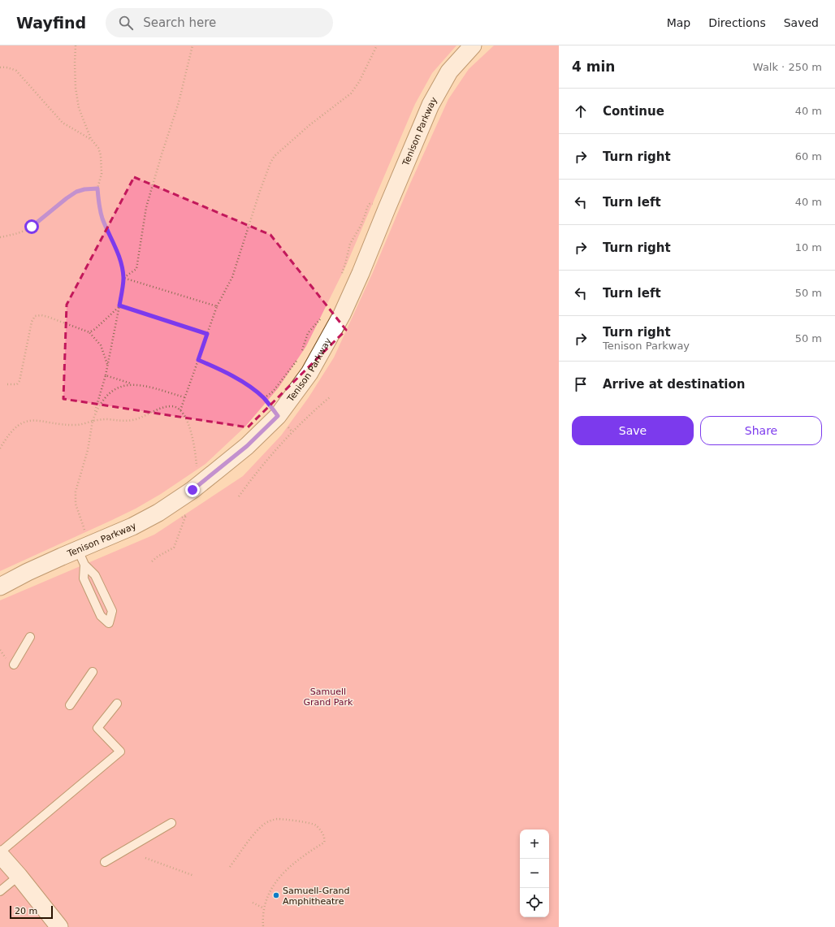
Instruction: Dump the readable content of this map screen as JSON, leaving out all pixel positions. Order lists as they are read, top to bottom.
{
  "streets": {
    "street": ["Tenison Parkway"]
  },
  "parks": ["Samuell Grand Park"],
  "places": ["Samuell-Grand Amphitheatre"],
  "scale_bar": "20 m",
  "page": {
    "header": "Wayfind",
    "search": "Search here",
    "nav": ["Map", "Directions", "Saved"],
    "heading": ["4 min", "Walk · 250 m"],
    "list": [
      ["Continue", "40 m"],
      ["Turn right", "60 m"],
      ["Turn left", "40 m"],
      ["Turn right", "10 m"],
      ["Turn left", "50 m"],
      ["Turn right", "Tenison Parkway", "50 m"],
      "Arrive at destination"
    ],
    "buttons": ["Save", "Share"],
    "map_buttons": ["+", "−"],
    "scale": "20 m"
  }
}
